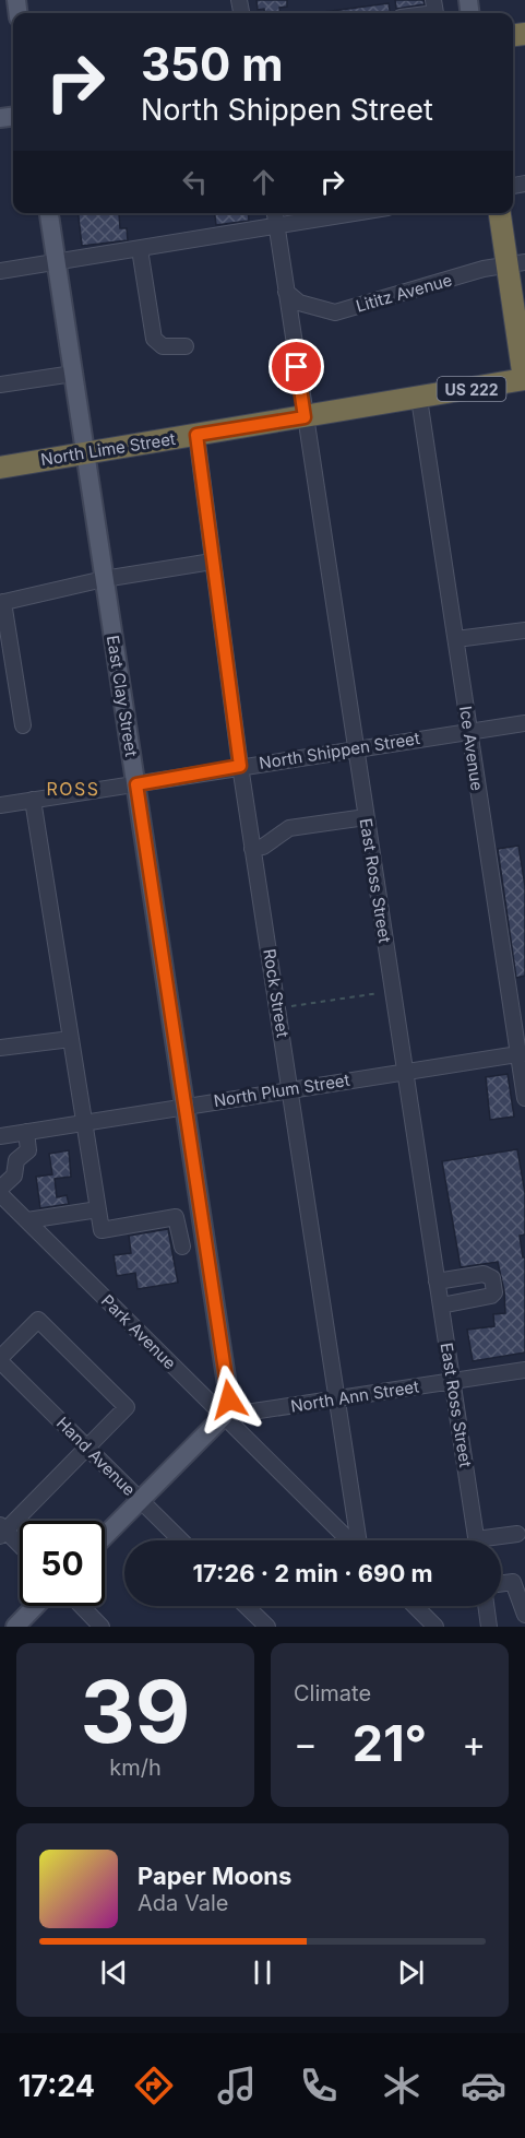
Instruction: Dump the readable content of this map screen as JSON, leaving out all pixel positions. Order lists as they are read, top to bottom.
{
  "streets": {
    "highway": ["US 222", "North Lime Street"],
    "main road": ["East Clay Street"],
    "street": [
      "Lititz Avenue",
      "Ice Avenue",
      "North Shippen Street",
      "East Ross Street",
      "Rock Street",
      "North Plum Street",
      "Park Avenue",
      "North Ann Street",
      "Hand Avenue"
    ]
  },
  "crossings": [
    ["Lititz Avenue", "US 222"],
    ["Lititz Avenue", "East Ross Street"],
    ["US 222", "North Lime Street"],
    ["North Lime Street", "East Clay Street"],
    ["North Lime Street", "Ice Avenue"],
    ["North Lime Street", "East Ross Street"],
    ["North Lime Street", "Rock Street"],
    ["East Clay Street", "North Shippen Street"],
    ["East Clay Street", "North Plum Street"],
    ["East Clay Street", "Park Avenue"],
    ["East Clay Street", "North Ann Street"],
    ["Ice Avenue", "North Shippen Street"],
    ["Ice Avenue", "North Plum Street"],
    ["North Shippen Street", "East Ross Street"],
    ["North Shippen Street", "Rock Street"],
    ["East Ross Street", "North Plum Street"],
    ["East Ross Street", "North Ann Street"],
    ["Rock Street", "North Plum Street"],
    ["Rock Street", "North Ann Street"],
    ["Park Avenue", "North Ann Street"]
  ],
  "districts": ["ROSS"],
  "page": {
    "turn": ["350 m", "North Shippen Street"],
    "limit": "50",
    "trip": "17:26 · 2 min · 690 m",
    "tile": [
      ["39", "km/h"],
      "Climate"
    ],
    "heat": ["−", "21°", "+"],
    "song": ["Paper Moons", "Ada Vale"],
    "tabs": "17:24"
  }
}
